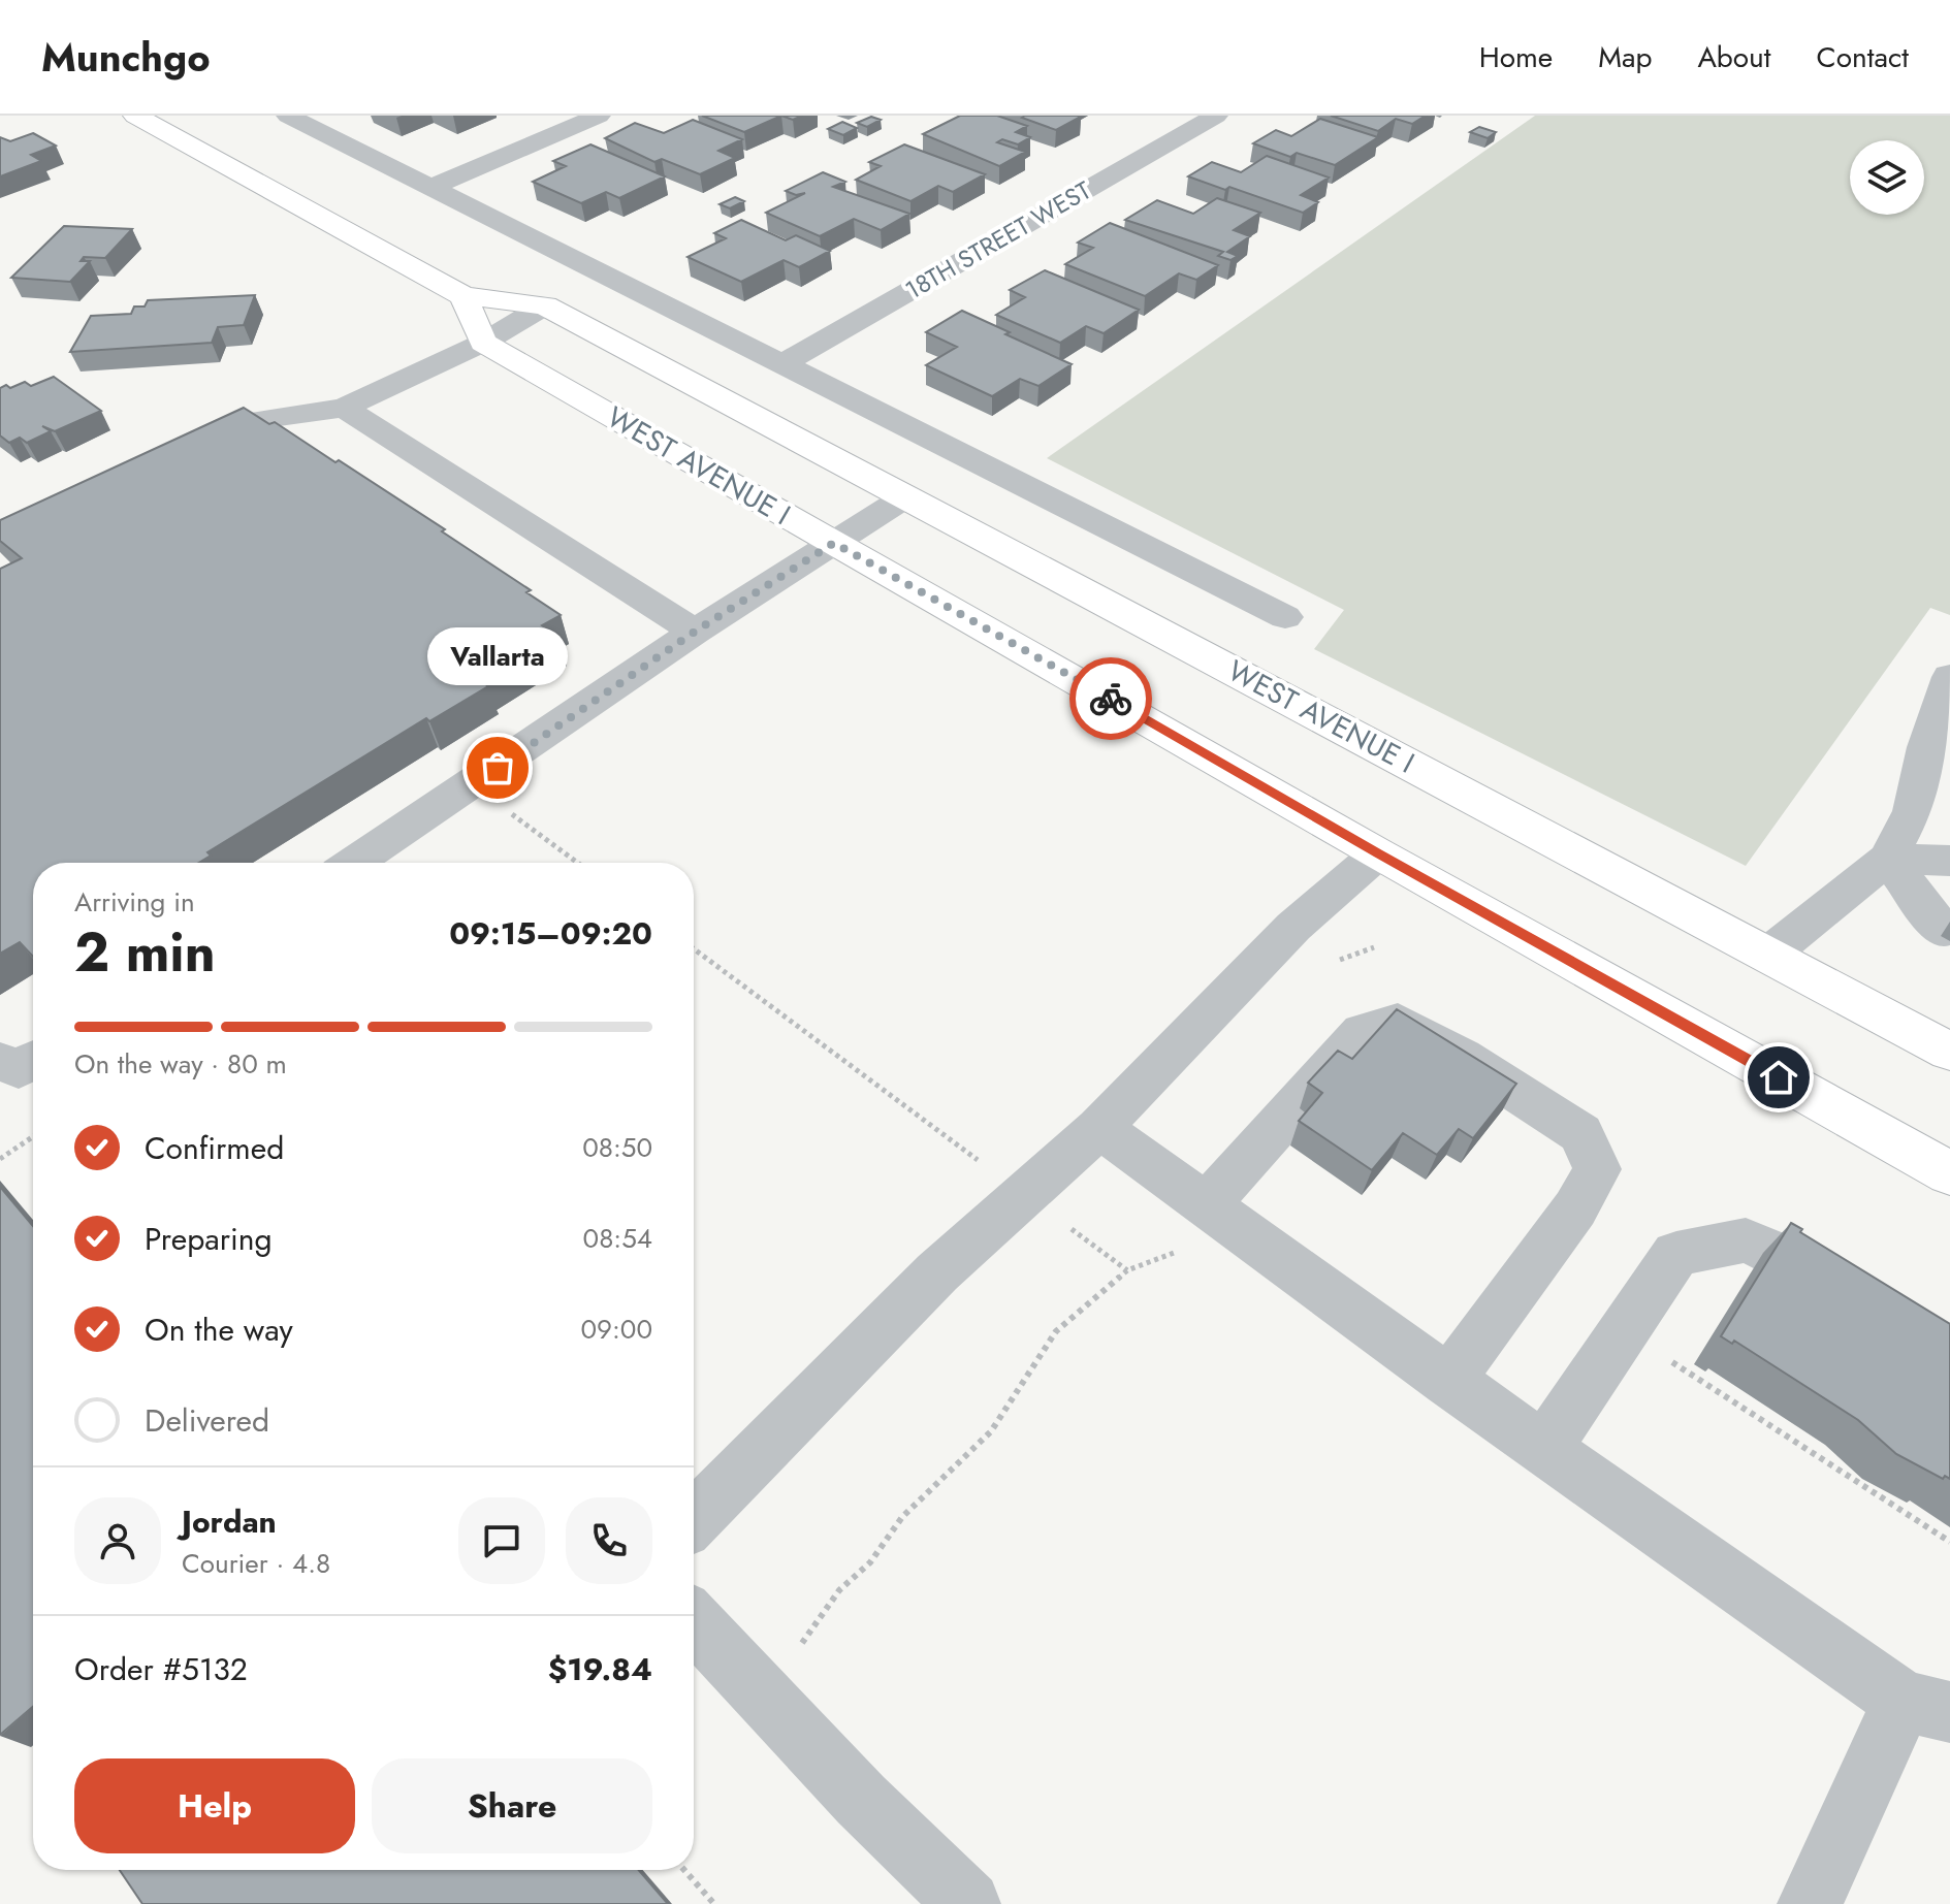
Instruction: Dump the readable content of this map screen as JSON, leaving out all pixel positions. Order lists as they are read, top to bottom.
{
  "streets": {
    "main road": ["WEST AVENUE I"],
    "street": ["18TH STREET WEST"]
  },
  "places": ["Vallarta"],
  "page": {
    "header": "Munchgo",
    "nav": [
      "Home",
      "Map",
      "About",
      "Contact"
    ],
    "bubble": "Vallarta",
    "heading": ["2 min", "Arriving in", "09:15–09:20"],
    "panel": [
      "Jordan",
      "Courier · 4.8",
      "Order #5132",
      "$19.84"
    ],
    "bar": "On the way · 80 m",
    "list": [
      ["Confirmed", "08:50"],
      ["Preparing", "08:54"],
      ["On the way", "09:00"],
      "Delivered"
    ],
    "buttons": ["Help", "Share"]
  }
}
